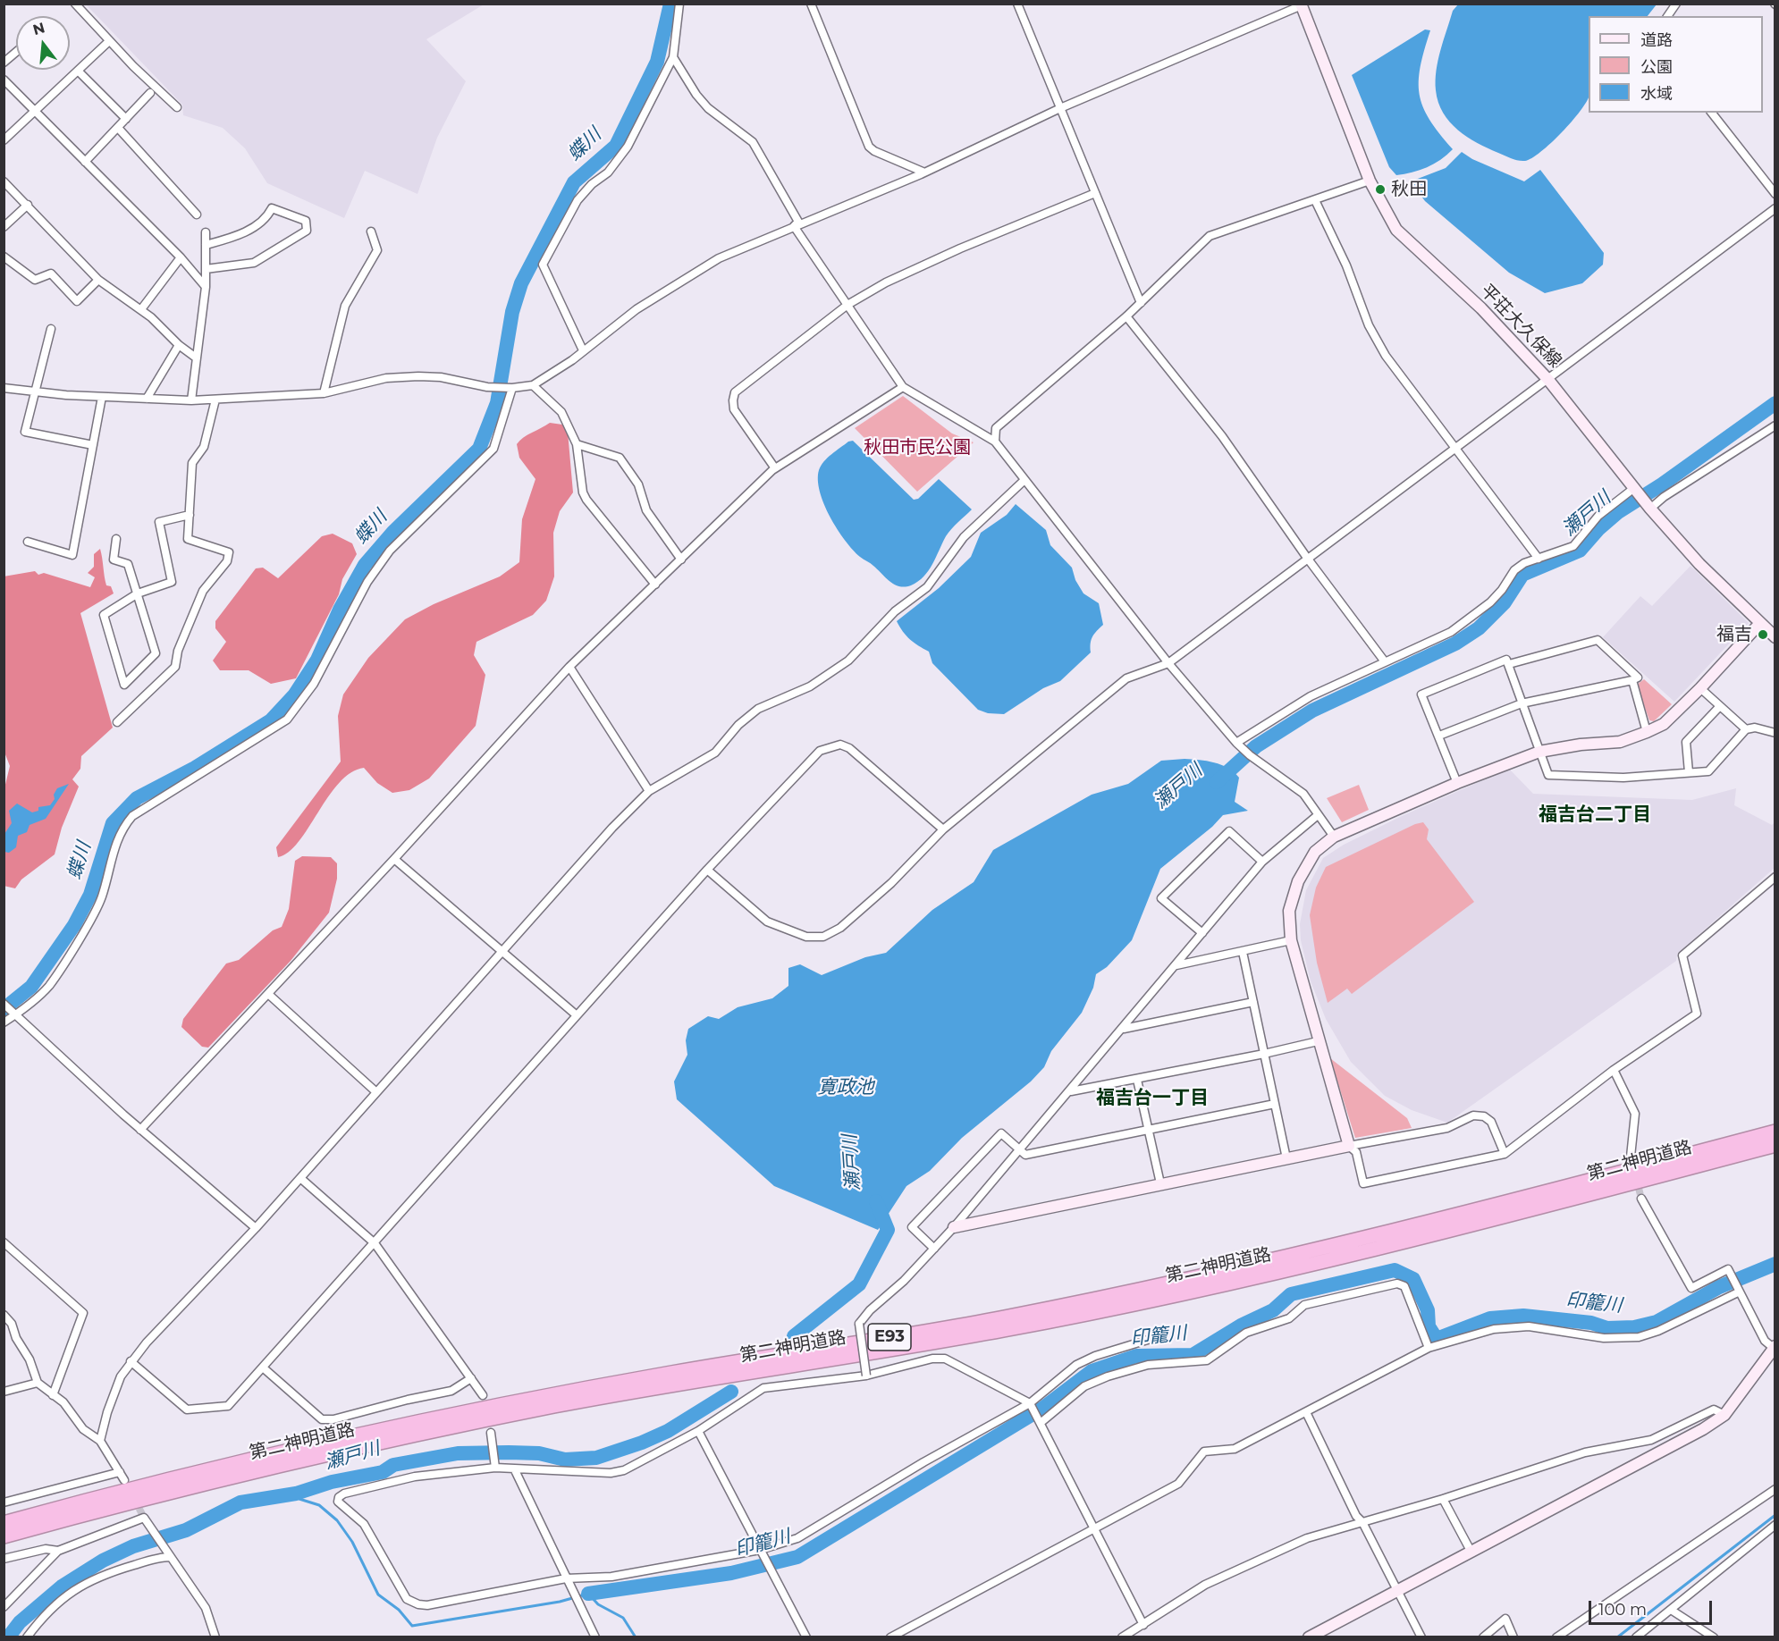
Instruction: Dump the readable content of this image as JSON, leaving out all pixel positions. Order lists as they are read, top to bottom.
{
  "streets": {
    "highway": ["第二神明道路", "E93"],
    "street": ["平荘大久保線"]
  },
  "districts": ["福吉台二丁目", "福吉台一丁目"],
  "water": [
    "蝶川",
    "瀬戸川",
    "寛政池",
    "印籠川"
  ],
  "parks": ["秋田市民公園"],
  "places": ["秋田", "福吉"],
  "legend": ["道路", "公園", "水域"],
  "scale_bar": "100 m",
  "north": "top"
}
